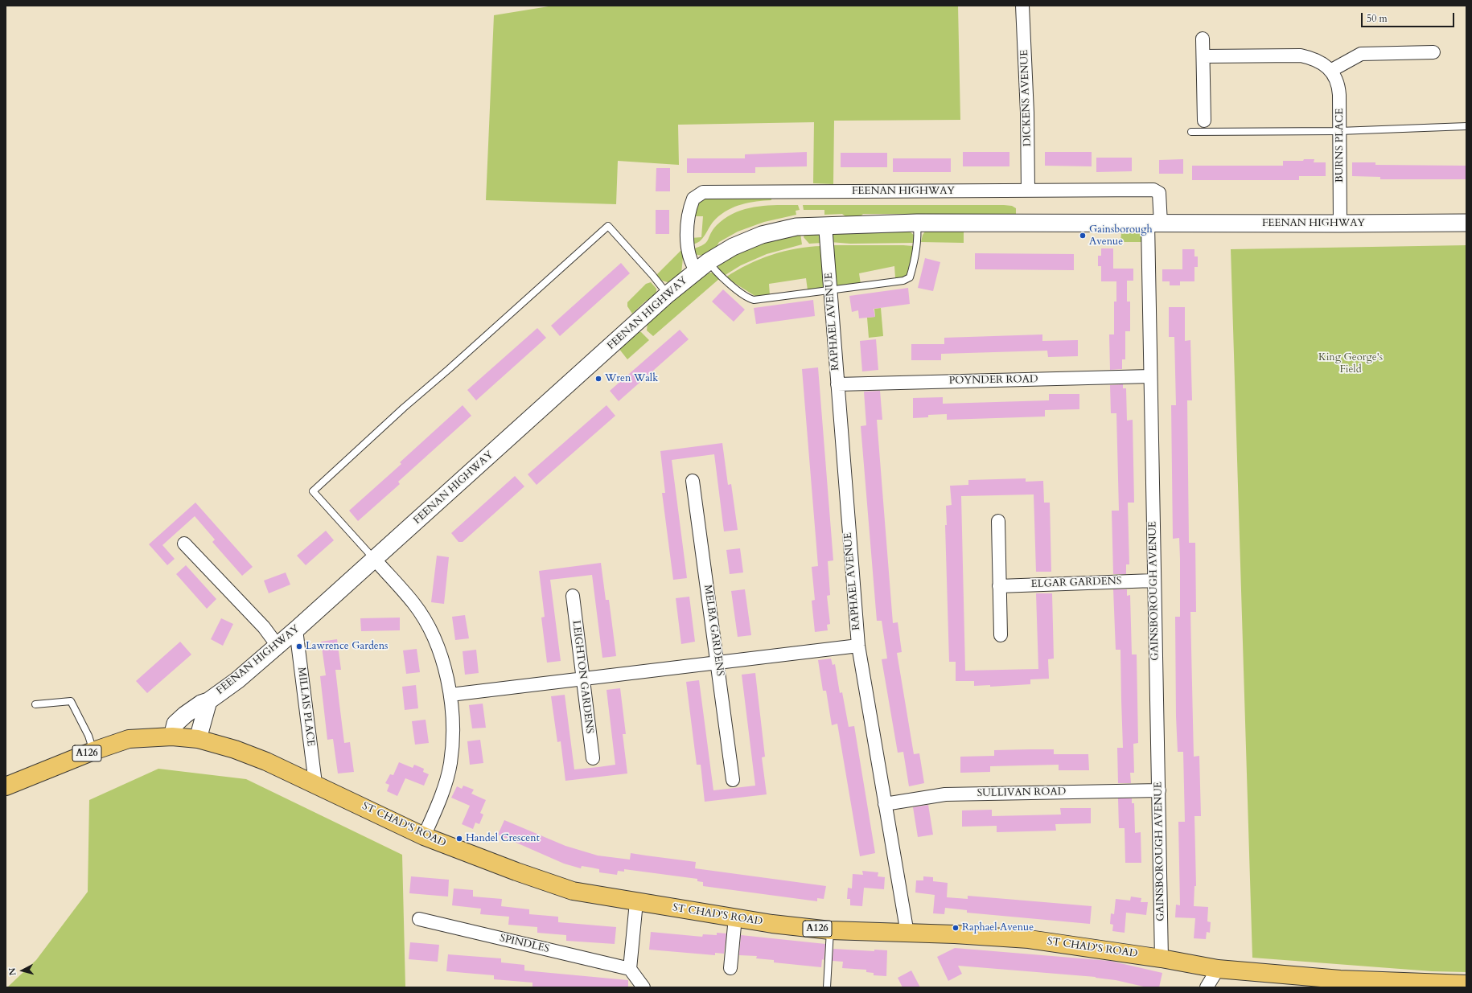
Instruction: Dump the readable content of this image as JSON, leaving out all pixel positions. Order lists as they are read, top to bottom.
{
  "streets": {
    "main road": ["A126", "ST CHAD'S ROAD"],
    "street": [
      "DICKENS AVENUE",
      "BURNS PLACE",
      "FEENAN HIGHWAY",
      "RAPHAEL AVENUE",
      "POYNDER ROAD",
      "ELGAR GARDENS",
      "GAINSBOROUGH AVENUE",
      "MELBA GARDENS",
      "LEIGHTON GARDENS",
      "MILLAIS PLACE",
      "SULLIVAN ROAD",
      "SPINDLES"
    ]
  },
  "crossings": [
    ["DICKENS AVENUE", "FEENAN HIGHWAY"],
    ["BURNS PLACE", "FEENAN HIGHWAY"],
    ["FEENAN HIGHWAY", "RAPHAEL AVENUE"],
    ["FEENAN HIGHWAY", "GAINSBOROUGH AVENUE"],
    ["FEENAN HIGHWAY", "MILLAIS PLACE"],
    ["FEENAN HIGHWAY", "ST CHAD'S ROAD"],
    ["RAPHAEL AVENUE", "POYNDER ROAD"],
    ["RAPHAEL AVENUE", "SULLIVAN ROAD"],
    ["RAPHAEL AVENUE", "ST CHAD'S ROAD"],
    ["POYNDER ROAD", "GAINSBOROUGH AVENUE"],
    ["ELGAR GARDENS", "GAINSBOROUGH AVENUE"],
    ["GAINSBOROUGH AVENUE", "SULLIVAN ROAD"],
    ["GAINSBOROUGH AVENUE", "ST CHAD'S ROAD"],
    ["MILLAIS PLACE", "ST CHAD'S ROAD"]
  ],
  "parks": ["King George's Field"],
  "places": [
    "Gainsborough Avenue",
    "Wren Walk",
    "Lawrence Gardens",
    "Handel Crescent",
    "Raphael Avenue"
  ],
  "scale_bar": "50 m",
  "north": "left"
}
